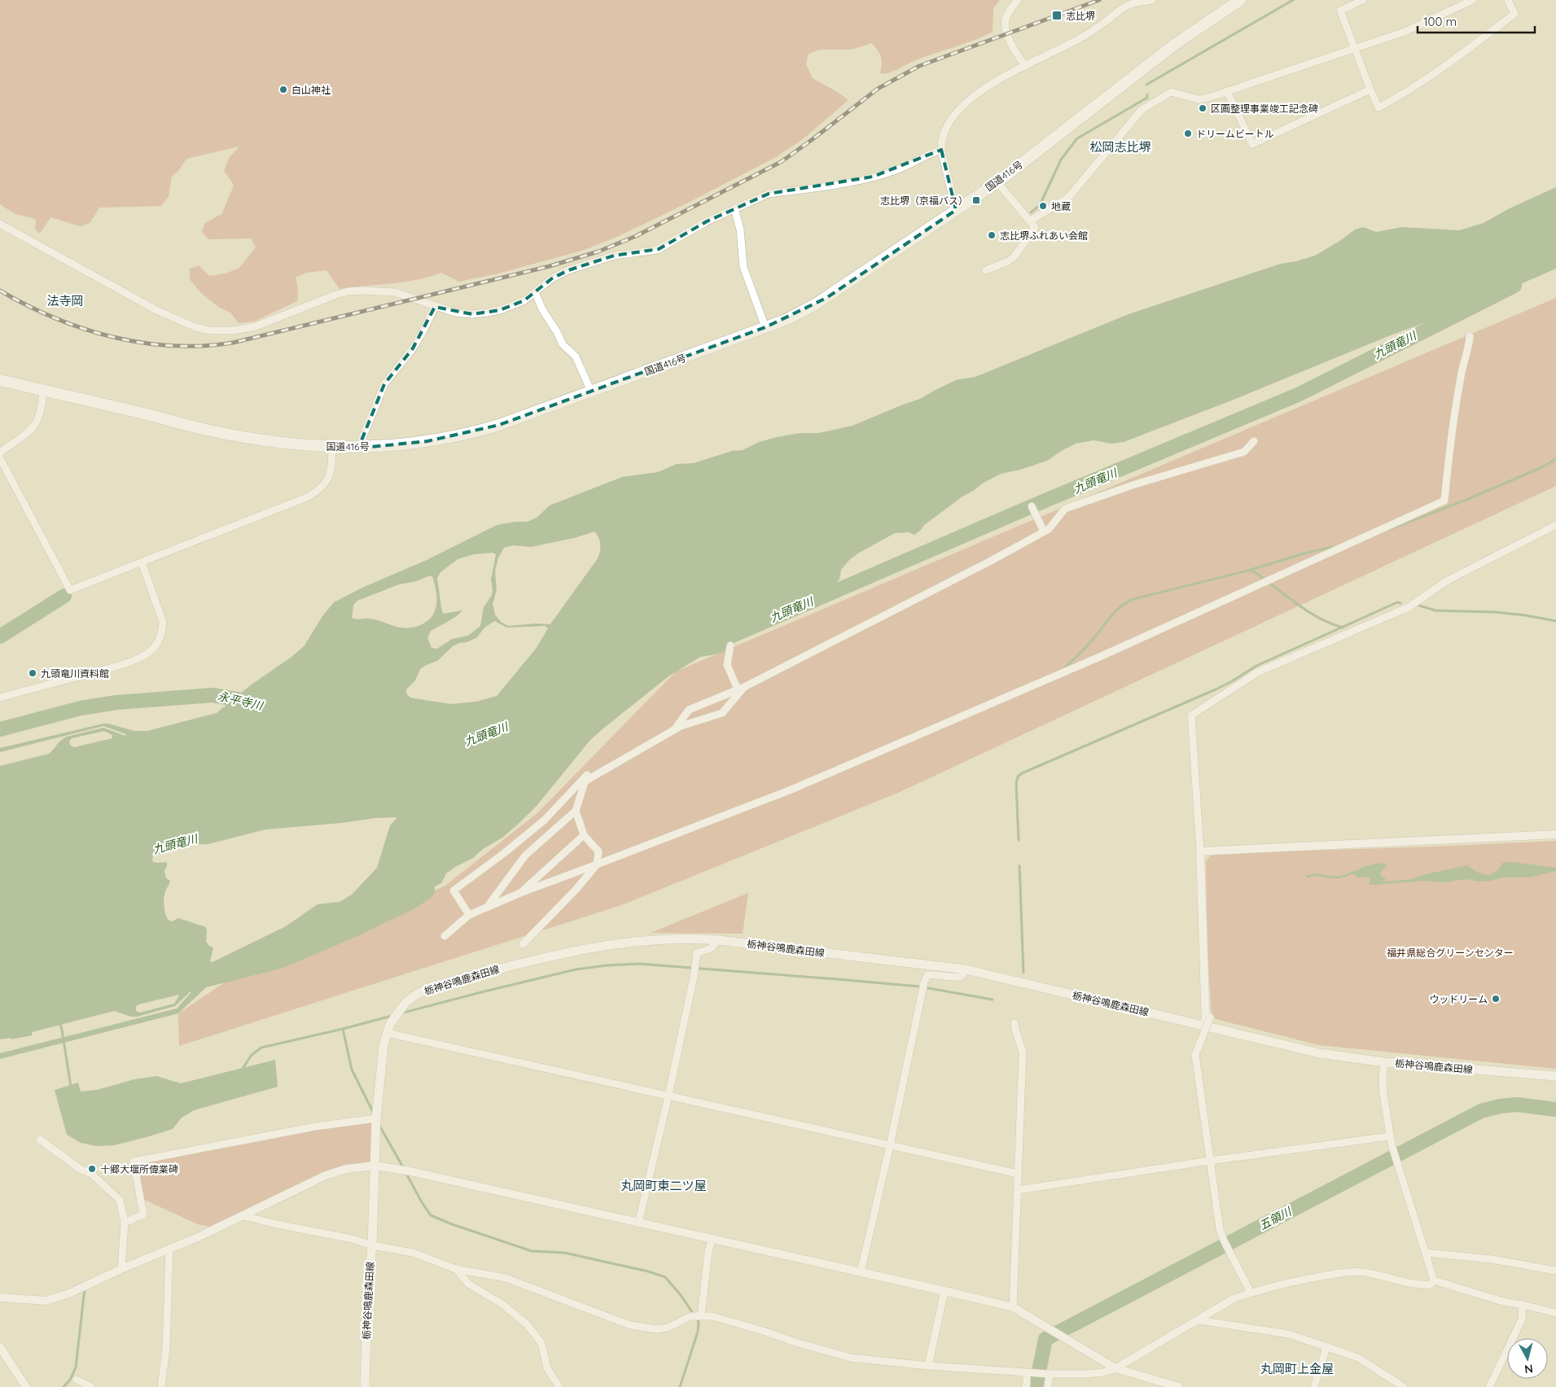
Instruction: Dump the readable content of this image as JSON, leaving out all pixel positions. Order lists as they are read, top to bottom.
{
  "streets": {
    "highway": ["国道416号"],
    "main road": ["栃神谷鳴鹿森田線"]
  },
  "districts": [
    "松岡志比堺",
    "法寺岡",
    "丸岡町東二ツ屋",
    "丸岡町上金屋"
  ],
  "water": ["九頭竜川", "永平寺川", "五領川"],
  "parks": ["福井県総合グリーンセンター"],
  "places": {
    "transit": ["志比堺", "志比堺（京福バス）"],
    "other": [
      "白山神社",
      "区画整理事業竣工記念碑",
      "ドリームビートル",
      "地蔵",
      "志比堺ふれあい会館",
      "九頭竜川資料館",
      "ウッドリーム",
      "十郷大堰所偉業碑"
    ]
  },
  "scale_bar": "100 m",
  "north": "bottom"
}
